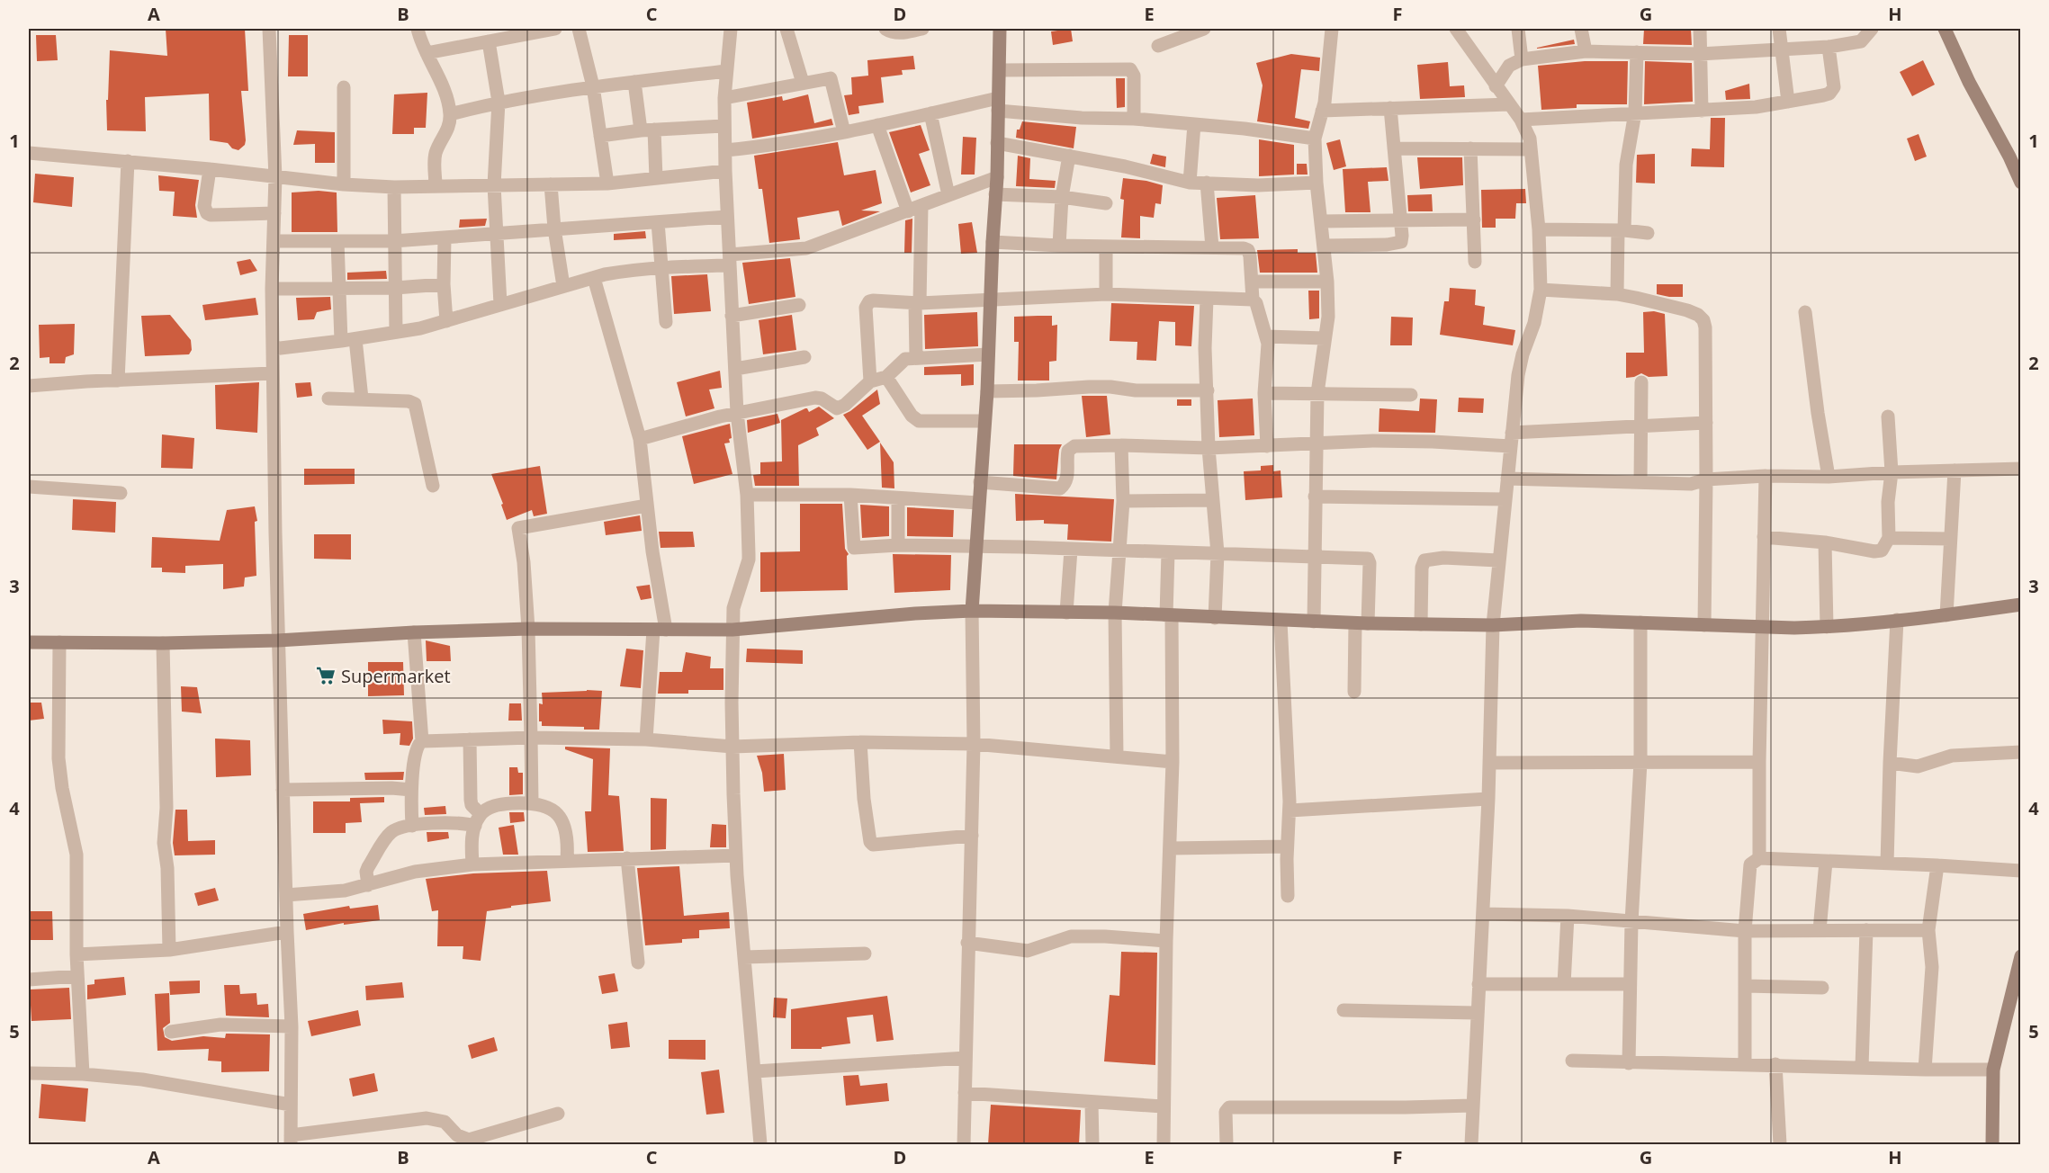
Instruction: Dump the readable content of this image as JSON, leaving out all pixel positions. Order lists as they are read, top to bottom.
{
  "places": {
    "supermarket": ["Supermarket"]
  },
  "grid": {
    "columns": [
      "A",
      "B",
      "C",
      "D",
      "E",
      "F",
      "G",
      "H"
    ],
    "rows": [
      "1",
      "2",
      "3",
      "4",
      "5"
    ]
  }
}
